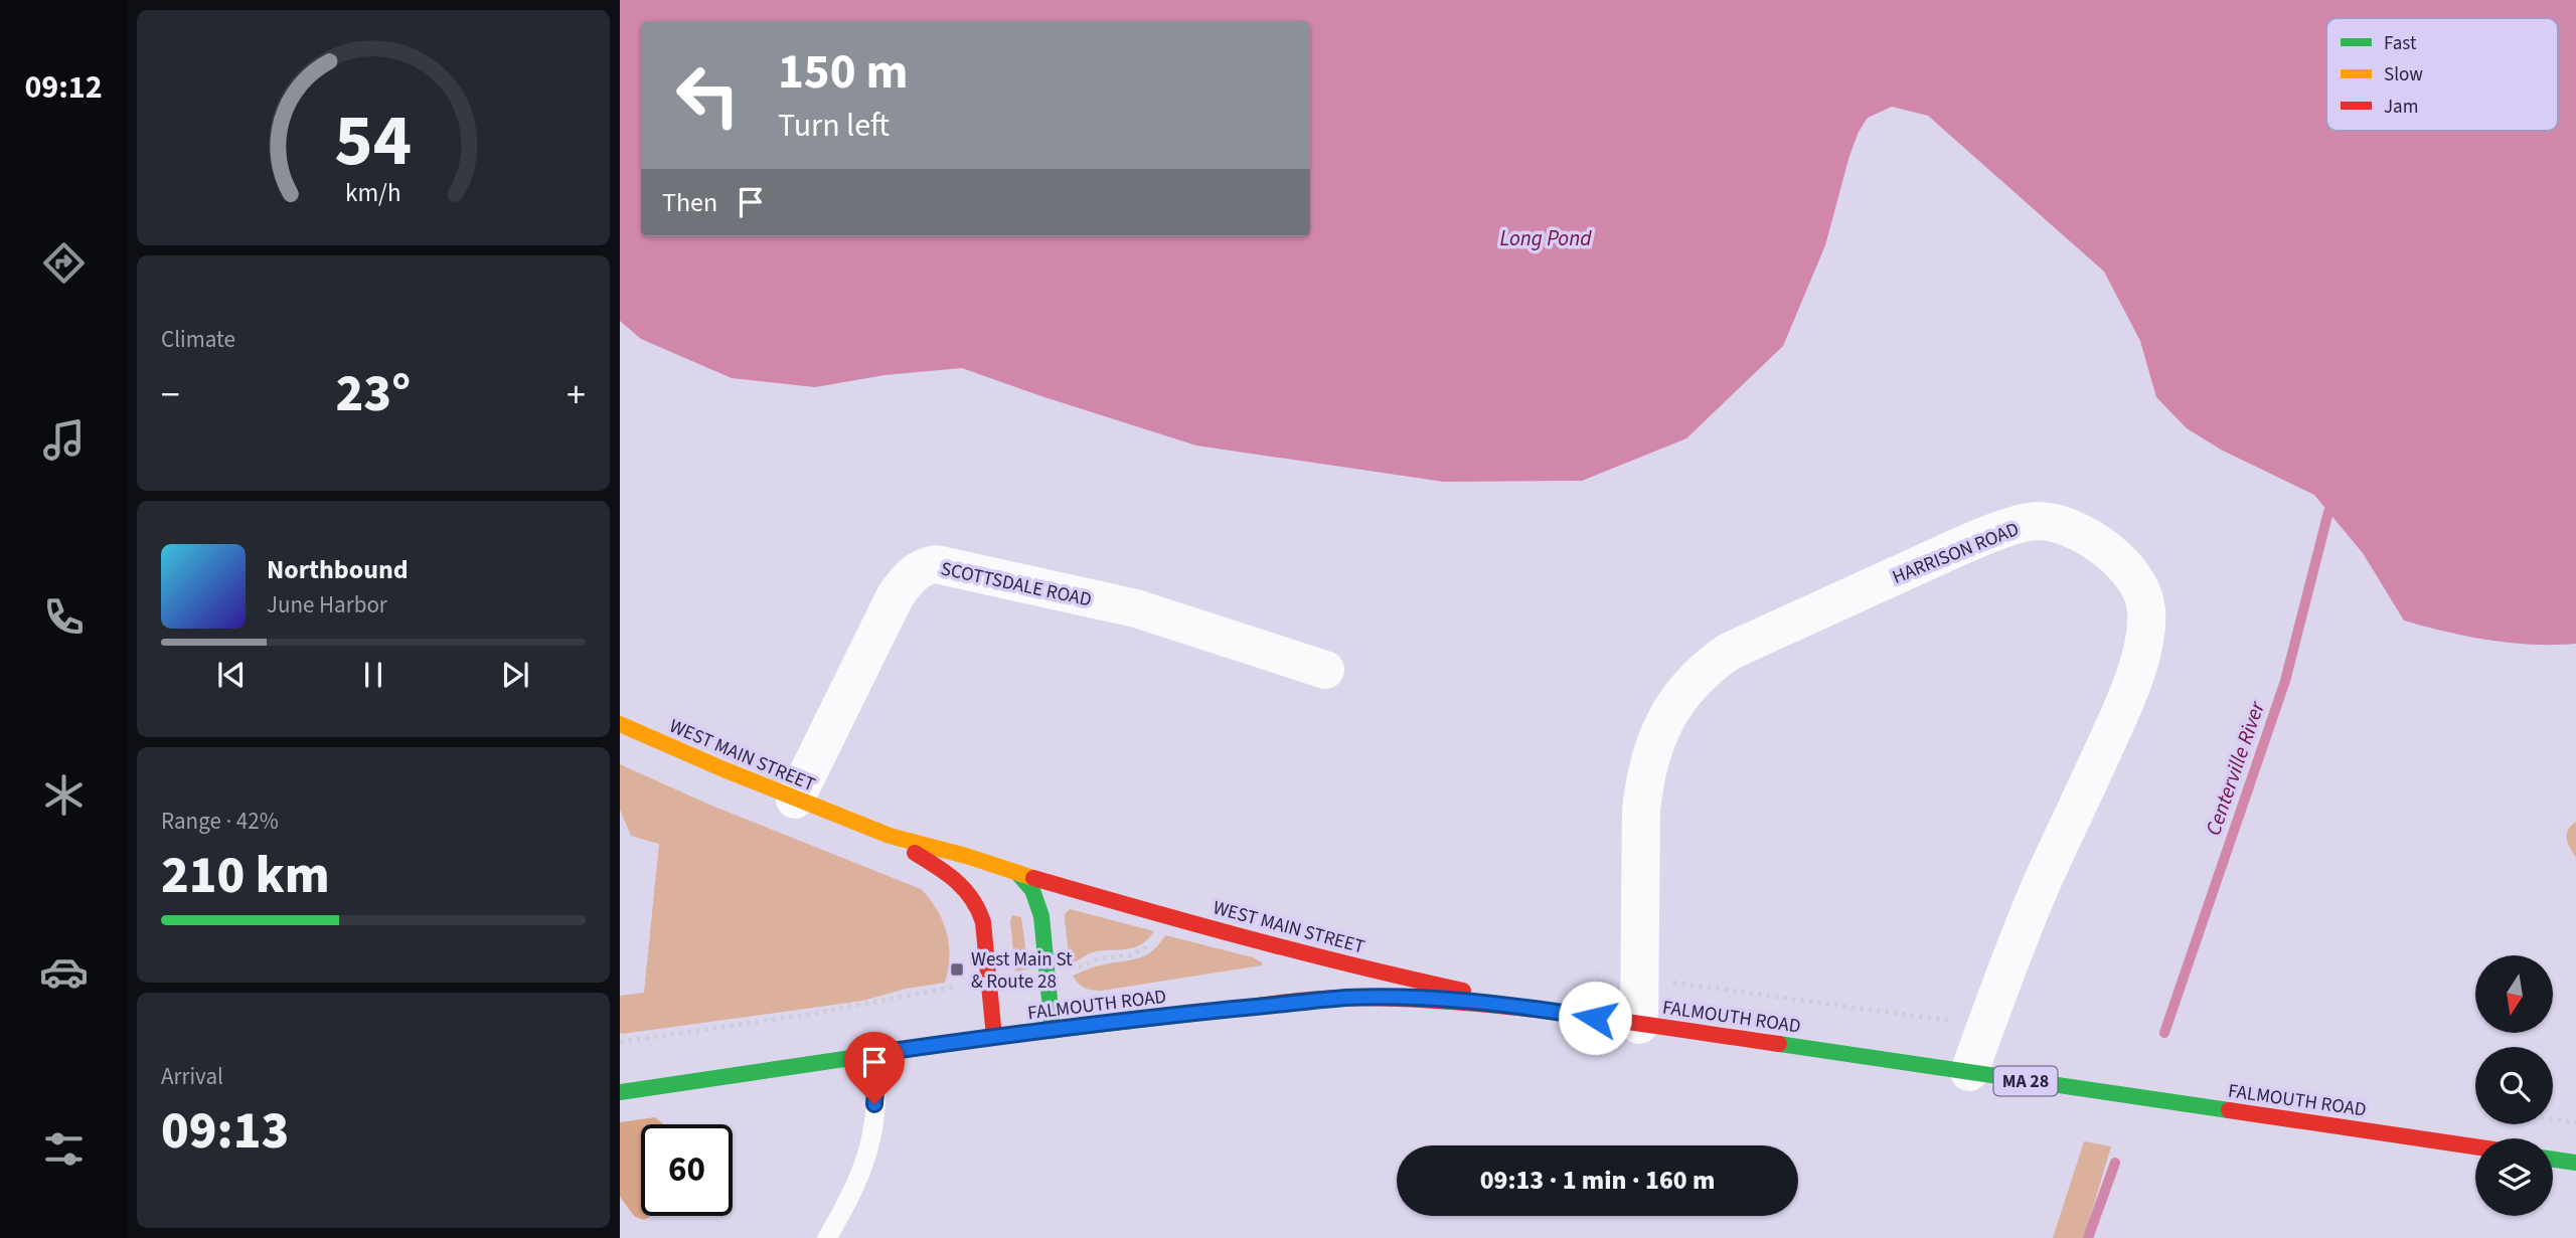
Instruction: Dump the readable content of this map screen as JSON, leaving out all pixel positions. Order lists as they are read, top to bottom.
{
  "streets": {
    "main road": ["WEST MAIN STREET", "FALMOUTH ROAD", "MA 28"],
    "street": ["HARRISON ROAD", "SCOTTSDALE ROAD"]
  },
  "crossings": [
    ["HARRISON ROAD", "FALMOUTH ROAD"],
    ["SCOTTSDALE ROAD", "WEST MAIN STREET"],
    ["WEST MAIN STREET", "FALMOUTH ROAD"]
  ],
  "water": ["Long Pond", "Centerville River"],
  "places": {
    "transit": ["West Main St & Route 28"]
  },
  "legend": ["Fast", "Slow", "Jam"],
  "north": "bottom",
  "page": {
    "tabs": "09:12",
    "turn": ["150 m", "Turn left"],
    "then": "Then",
    "tile": [
      "Climate",
      ["Range · 42%", "210 km"],
      ["Arrival", "09:13"]
    ],
    "heat": ["−", "23°", "+"],
    "song": ["Northbound", "June Harbor"],
    "limit": "60",
    "trip": "09:13 · 1 min · 160 m",
    "gauge": ["54", "km/h"]
  }
}
